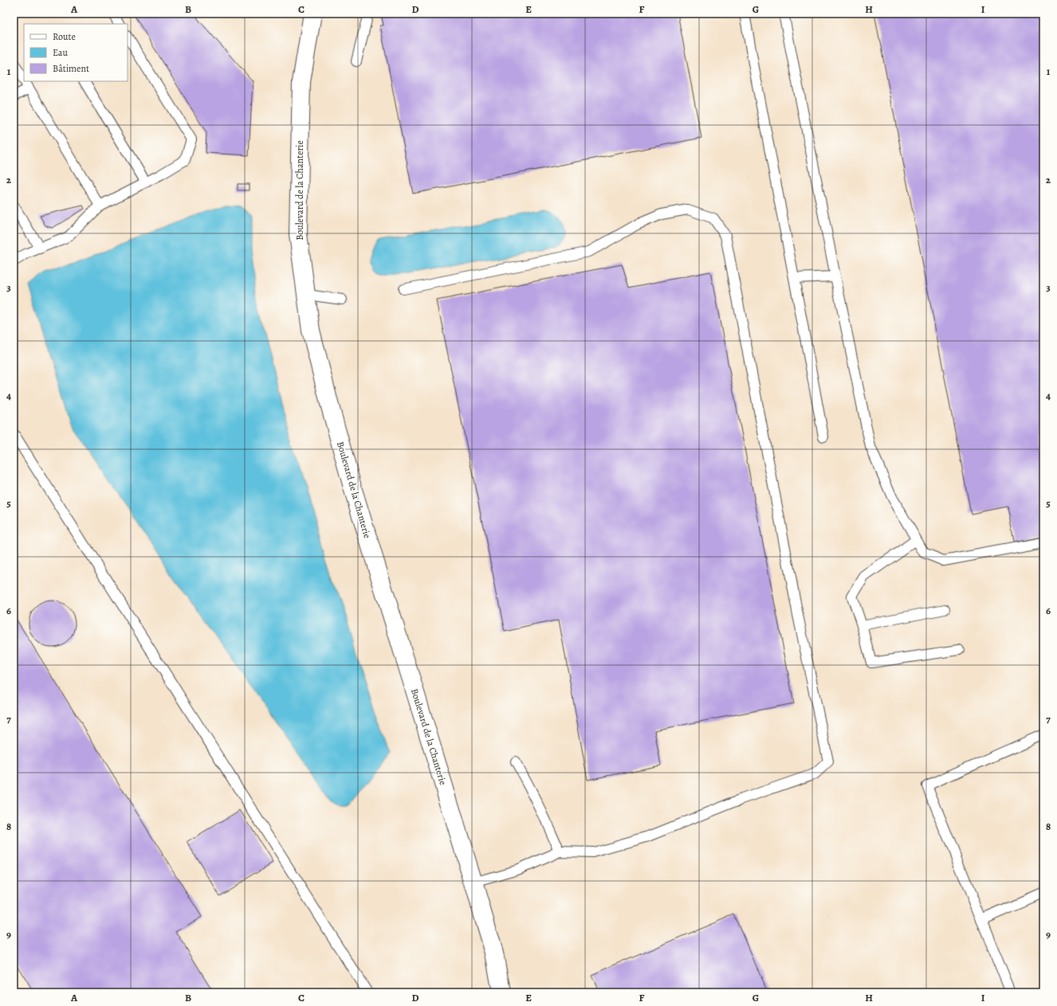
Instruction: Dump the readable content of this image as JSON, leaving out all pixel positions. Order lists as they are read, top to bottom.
{
  "streets": {
    "street": ["Boulevard de la Chanterie"]
  },
  "legend": ["Route", "Eau", "Bâtiment"],
  "grid": {
    "columns": [
      "A",
      "B",
      "C",
      "D",
      "E",
      "F",
      "G",
      "H",
      "I"
    ],
    "rows": [
      "1",
      "2",
      "3",
      "4",
      "5",
      "6",
      "7",
      "8",
      "9"
    ]
  }
}
